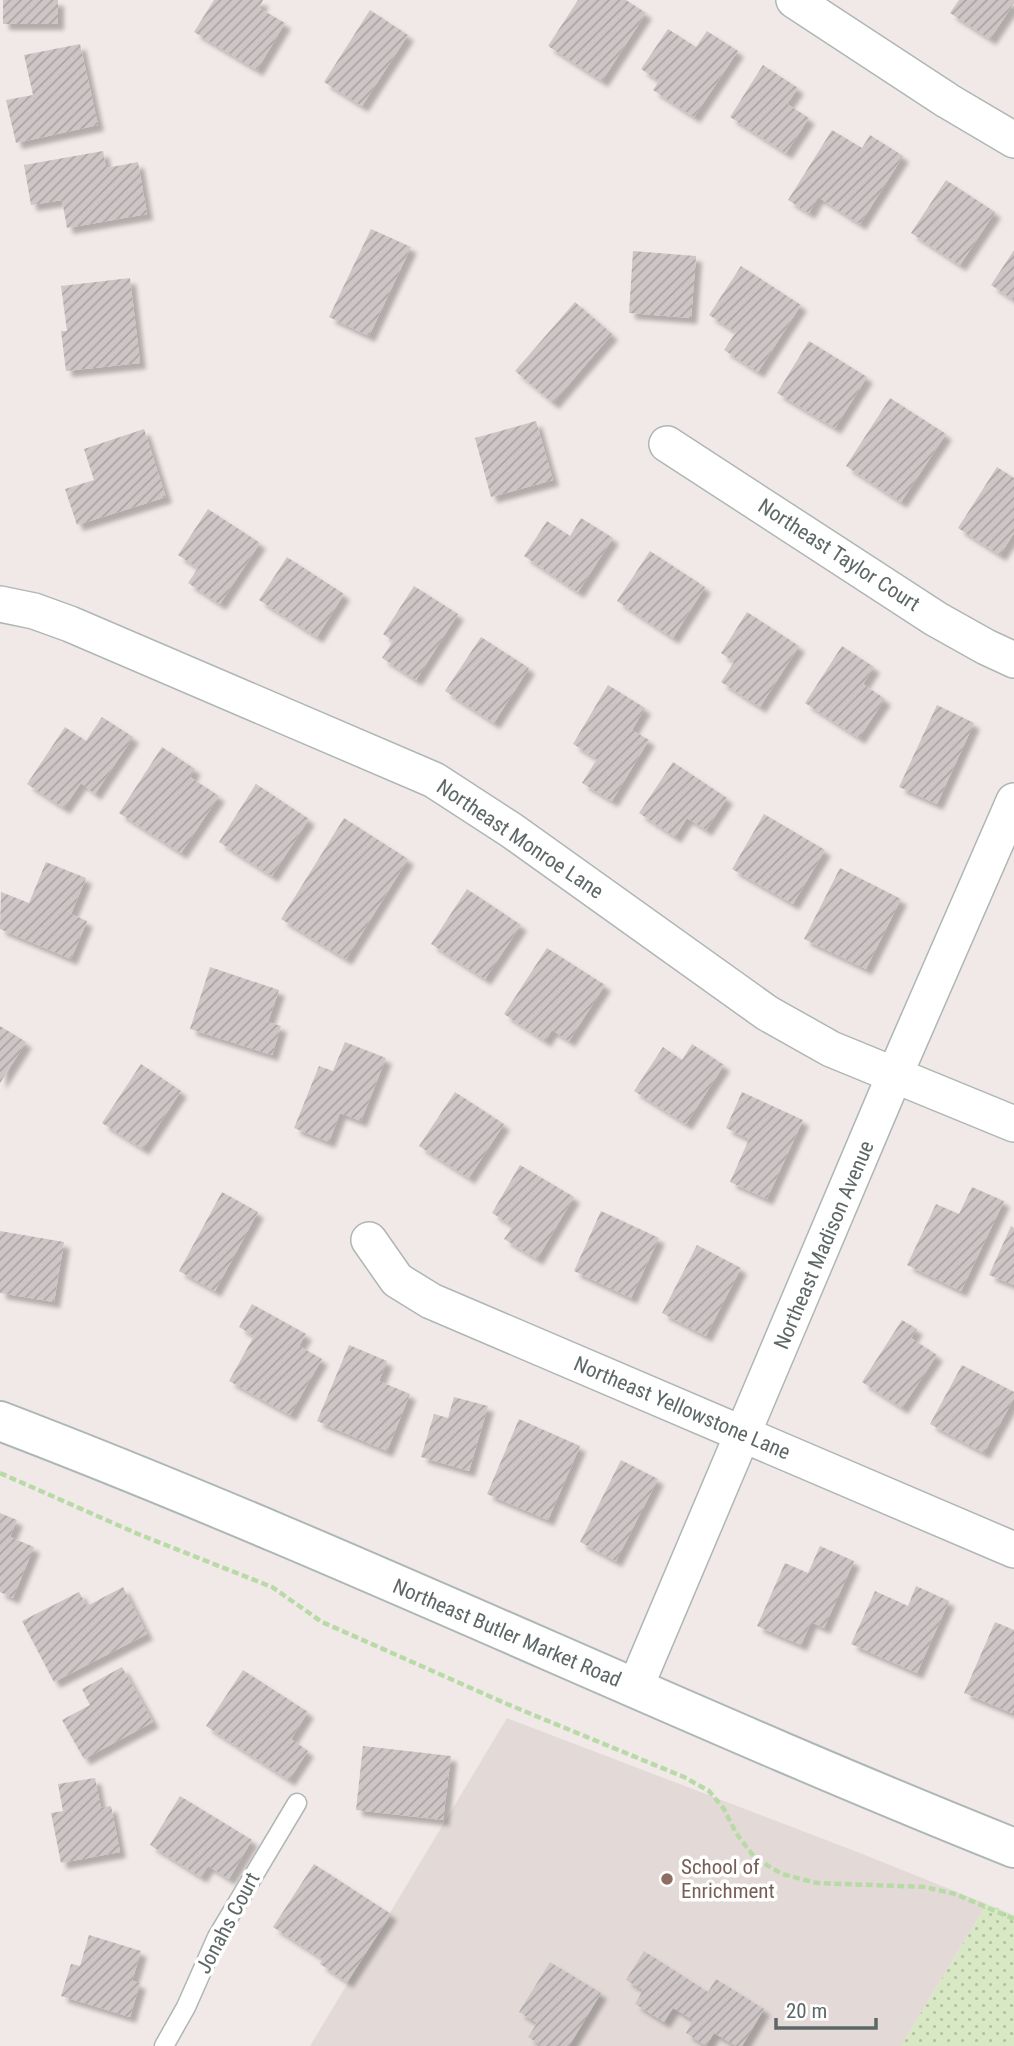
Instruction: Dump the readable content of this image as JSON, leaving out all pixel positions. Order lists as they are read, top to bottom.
{
  "streets": {
    "main road": ["Northeast Butler Market Road"],
    "street": [
      "Northeast Taylor Court",
      "Northeast Monroe Lane",
      "Northeast Madison Avenue",
      "Northeast Yellowstone Lane"
    ],
    "lane": ["Jonahs Court"]
  },
  "crossings": [
    ["Northeast Monroe Lane", "Northeast Madison Avenue"],
    ["Northeast Madison Avenue", "Northeast Yellowstone Lane"],
    ["Northeast Madison Avenue", "Northeast Butler Market Road"]
  ],
  "places": ["School of Enrichment"],
  "scale_bar": "20 m"
}
